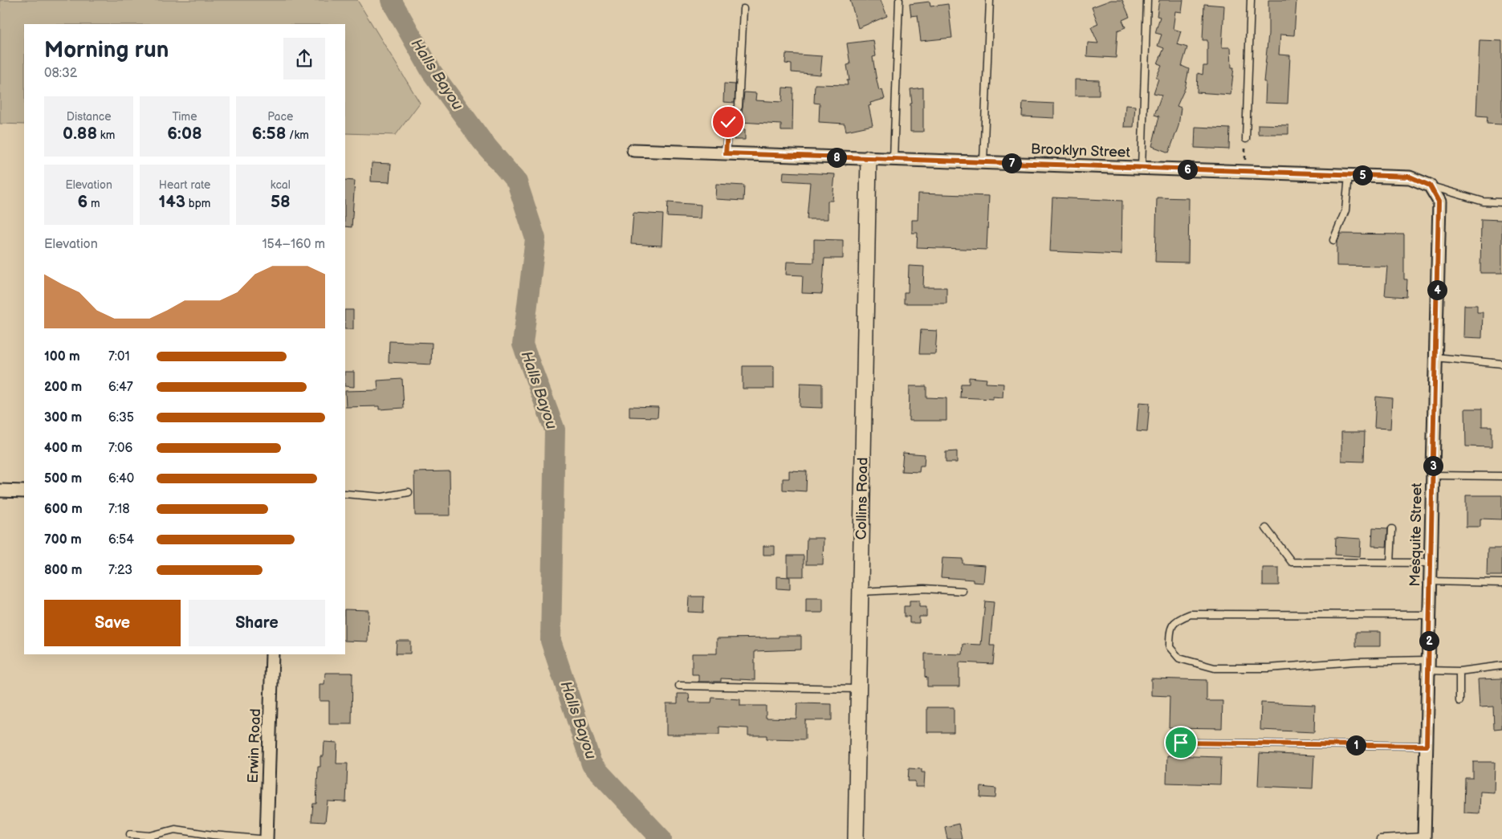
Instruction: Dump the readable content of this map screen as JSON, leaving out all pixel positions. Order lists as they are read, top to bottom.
{
  "streets": {
    "street": [
      "Brooklyn Street",
      "Collins Road",
      "Mesquite Street",
      "Erwin Road"
    ]
  },
  "crossings": [
    ["Brooklyn Street", "Collins Road"],
    ["Brooklyn Street", "Mesquite Street"]
  ],
  "water": ["Halls Bayou"],
  "page": {
    "heading": ["Morning run", "08:32"],
    "stats": [
      ["Distance", "0.88 km"],
      ["Time", "6:08"],
      ["Pace", "6:58 /km"],
      ["Elevation", "6 m"],
      ["Heart rate", "143 bpm"],
      ["kcal", "58"]
    ],
    "pins": [
      "8",
      "7",
      "6",
      "5",
      "4",
      "3",
      "2",
      "1"
    ],
    "chart": ["Elevation", "154–160 m"],
    "list": [
      {
        "name": "100 m",
        "note": "7:01"
      },
      {
        "name": "200 m",
        "note": "6:47"
      },
      {
        "name": "300 m",
        "note": "6:35"
      },
      {
        "name": "400 m",
        "note": "7:06"
      },
      {
        "name": "500 m",
        "note": "6:40"
      },
      {
        "name": "600 m",
        "note": "7:18"
      },
      {
        "name": "700 m",
        "note": "6:54"
      },
      {
        "name": "800 m",
        "note": "7:23"
      }
    ],
    "buttons": ["Save", "Share"]
  }
}
